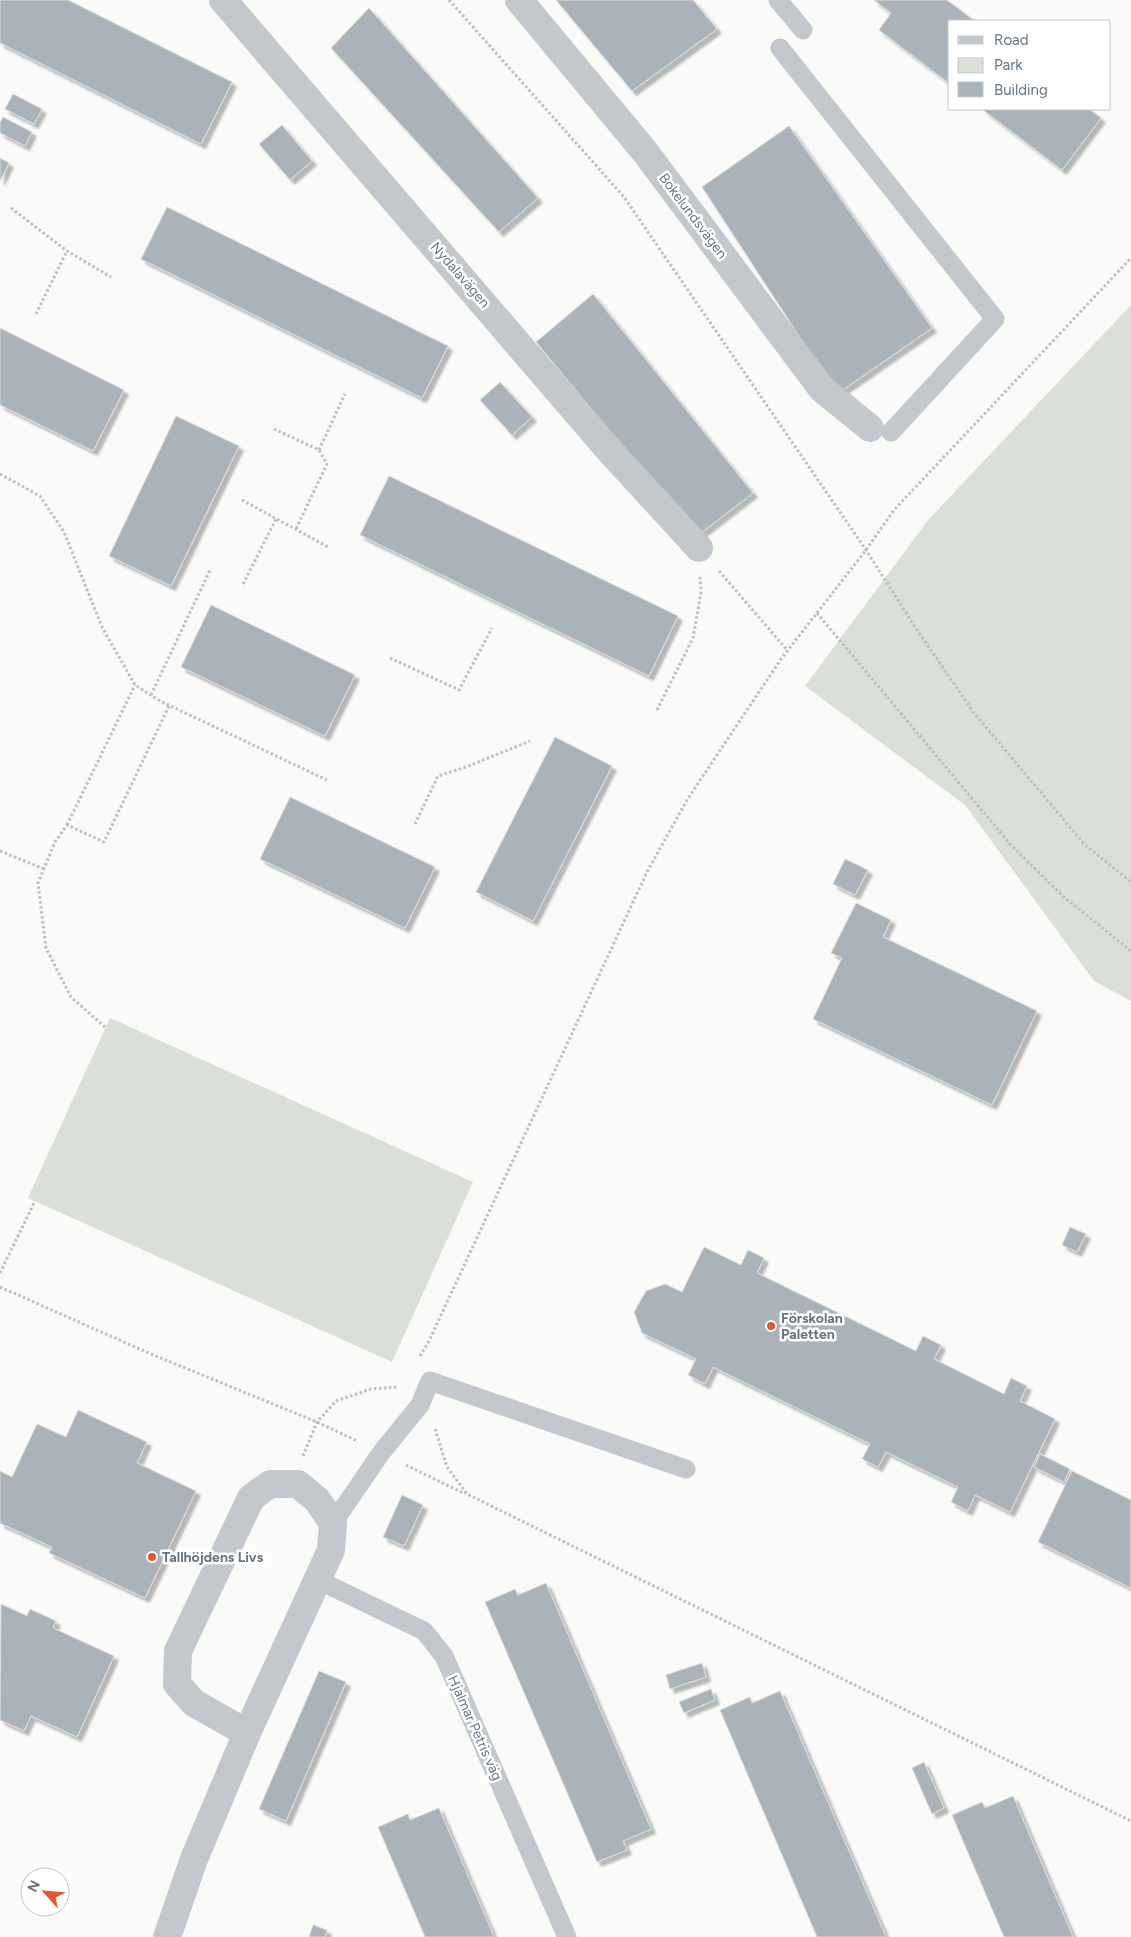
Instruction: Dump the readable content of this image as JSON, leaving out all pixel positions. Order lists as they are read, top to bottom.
{
  "streets": {
    "street": ["Bokelundsvägen", "Nydalavägen"],
    "lane": ["Hjalmar Petris väg"]
  },
  "places": ["Förskolan Paletten", "Tallhöjdens Livs"],
  "legend": ["Road", "Park", "Building"],
  "north": "top left"
}
